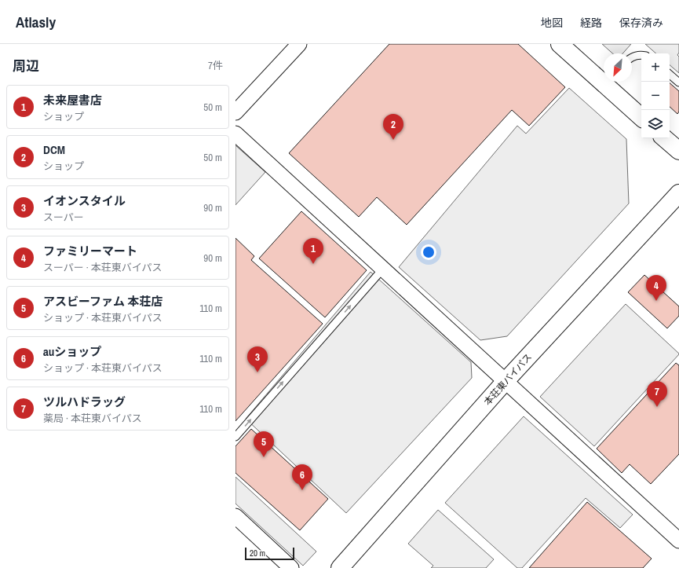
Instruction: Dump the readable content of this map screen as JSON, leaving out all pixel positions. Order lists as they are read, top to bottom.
{
  "streets": {
    "main road": ["本荘東バイパス"]
  },
  "scale_bar": "20 m",
  "north": "bottom left",
  "page": {
    "header": "Atlasly",
    "nav": ["地図", "経路", "保存済み"],
    "heading": ["周辺", "7件"],
    "map_buttons": ["+", "−"],
    "list": [
      {
        "mark": "1",
        "name": "未来屋書店",
        "note": "ショップ",
        "value": "50 m"
      },
      {
        "mark": "2",
        "name": "DCM",
        "note": "ショップ",
        "value": "50 m"
      },
      {
        "mark": "3",
        "name": "イオンスタイル",
        "note": "スーパー",
        "value": "90 m"
      },
      {
        "mark": "4",
        "name": "ファミリーマート",
        "note": "スーパー · 本荘東バイパス",
        "value": "90 m"
      },
      {
        "mark": "5",
        "name": "アスビーファム 本荘店",
        "note": "ショップ · 本荘東バイパス",
        "value": "110 m"
      },
      {
        "mark": "6",
        "name": "auショップ",
        "note": "ショップ · 本荘東バイパス",
        "value": "110 m"
      },
      {
        "mark": "7",
        "name": "ツルハドラッグ",
        "note": "薬局 · 本荘東バイパス",
        "value": "110 m"
      }
    ],
    "pins": [
      "2",
      "1",
      "4",
      "3",
      "7",
      "5",
      "6"
    ],
    "scale": "20 m"
  }
}
